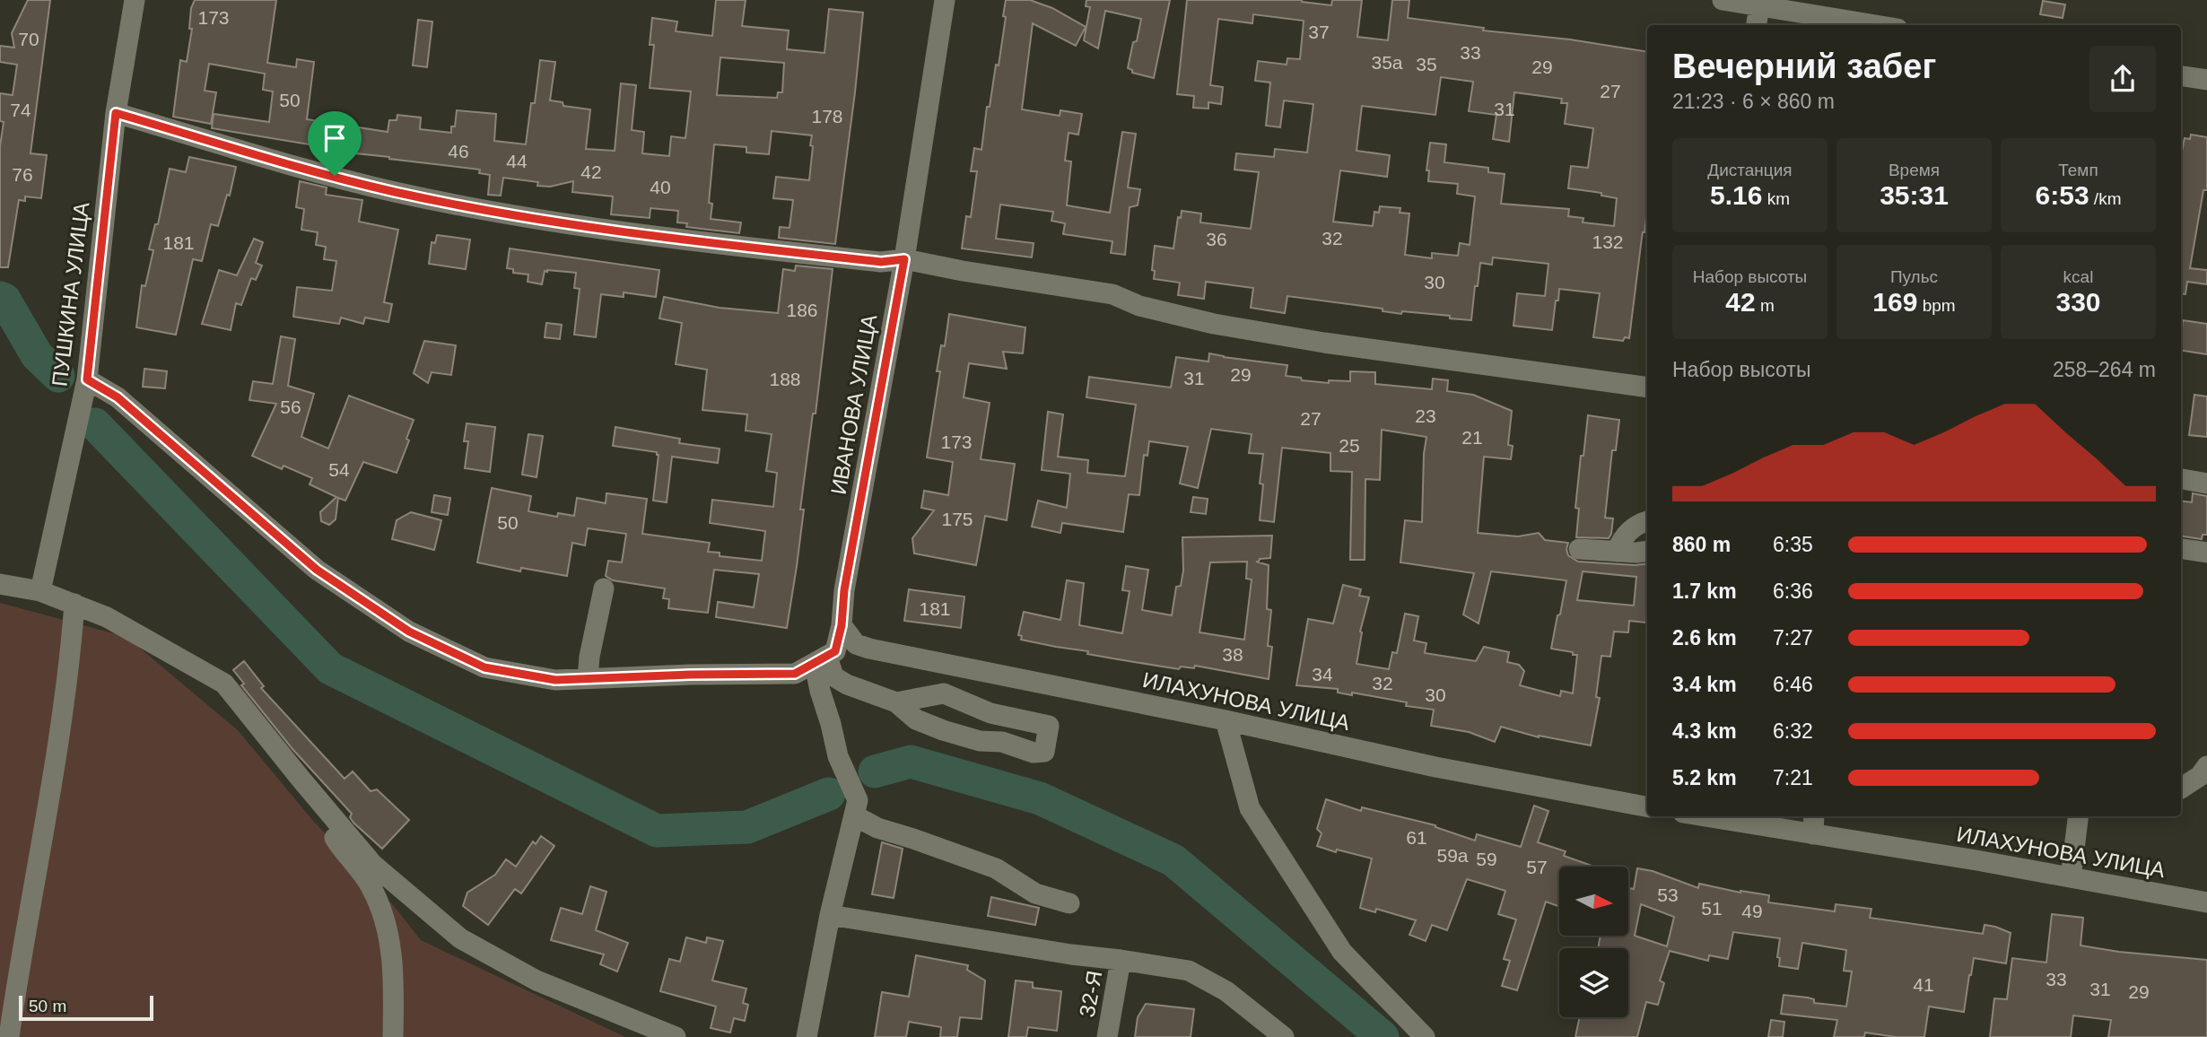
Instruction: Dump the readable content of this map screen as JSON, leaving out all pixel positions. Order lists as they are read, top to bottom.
{
  "streets": {
    "street": [
      "ПУШКИНА УЛИЦА",
      "ИВАНОВА УЛИЦА",
      "ИЛАХУНОВА УЛИЦА",
      "32-Я"
    ]
  },
  "crossings": [
    ["ИВАНОВА УЛИЦА", "ИЛАХУНОВА УЛИЦА"]
  ],
  "house_numbers": [
    "173",
    "37",
    "70",
    "33",
    "35а",
    "35",
    "29",
    "27",
    "50",
    "31",
    "74",
    "178",
    "46",
    "44",
    "42",
    "76",
    "40",
    "32",
    "36",
    "132",
    "181",
    "30",
    "186",
    "29",
    "31",
    "188",
    "56",
    "23",
    "27",
    "21",
    "173",
    "25",
    "54",
    "175",
    "50",
    "181",
    "38",
    "34",
    "32",
    "30",
    "61",
    "59а",
    "59",
    "57",
    "53",
    "51",
    "49",
    "33",
    "41",
    "31",
    "29"
  ],
  "scale_bar": "50 m",
  "north": "right",
  "page": {
    "heading": ["Вечерний забег", "21:23 · 6 × 860 m"],
    "stats": [
      ["Дистанция", "5.16 km"],
      ["Время", "35:31"],
      ["Темп", "6:53 /km"],
      ["Набор высоты", "42 m"],
      ["Пульс", "169 bpm"],
      ["kcal", "330"]
    ],
    "chart": ["Набор высоты", "258–264 m"],
    "list": [
      {
        "name": "860 m",
        "note": "6:35"
      },
      {
        "name": "1.7 km",
        "note": "6:36"
      },
      {
        "name": "2.6 km",
        "note": "7:27"
      },
      {
        "name": "3.4 km",
        "note": "6:46"
      },
      {
        "name": "4.3 km",
        "note": "6:32"
      },
      {
        "name": "5.2 km",
        "note": "7:21"
      }
    ],
    "scale": "50 m"
  }
}
